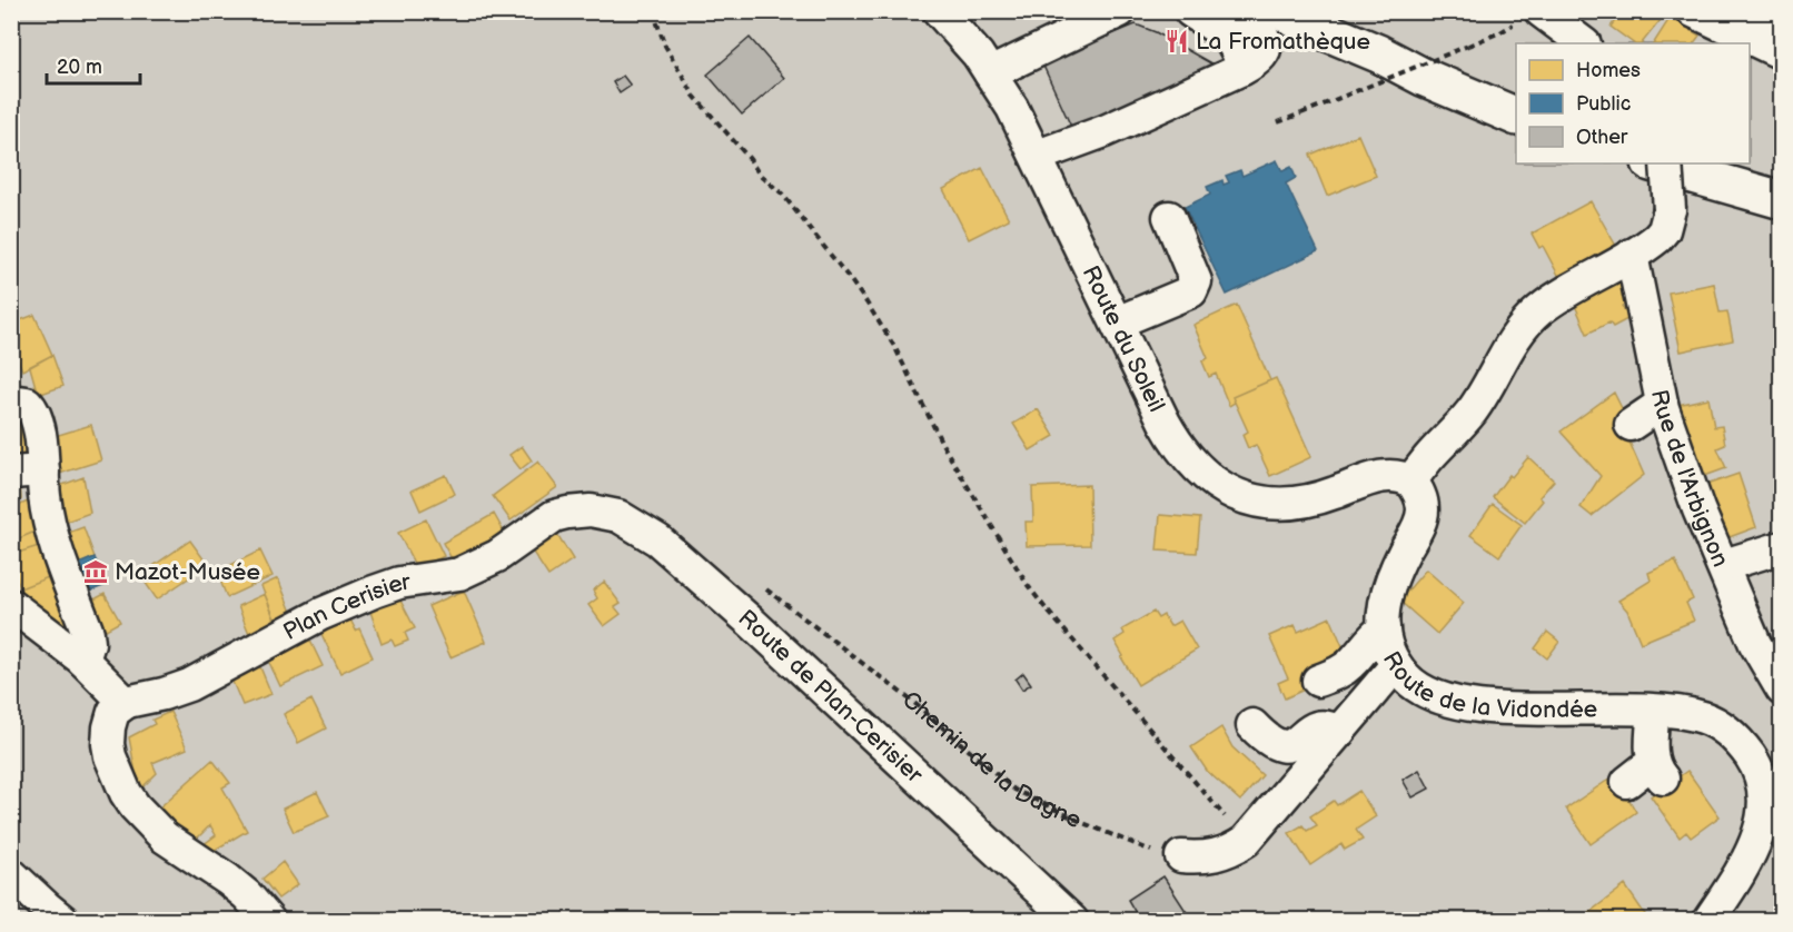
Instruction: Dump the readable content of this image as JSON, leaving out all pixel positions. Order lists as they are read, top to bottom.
{
  "streets": {
    "street": [
      "Route du Soleil",
      "Rue de l'Arbignon",
      "Plan Cerisier",
      "Route de la Vidondée",
      "Route de Plan-Cerisier"
    ],
    "path": ["Chemin de la Dagne"]
  },
  "crossings": [
    ["Route du Soleil", "Route de la Vidondée"],
    ["Plan Cerisier", "Route de Plan-Cerisier"]
  ],
  "places": {
    "restaurant": ["La Fromathèque"],
    "museum": ["Mazot-Musée"]
  },
  "legend": ["Homes", "Public", "Other"],
  "scale_bar": "20 m"
}
